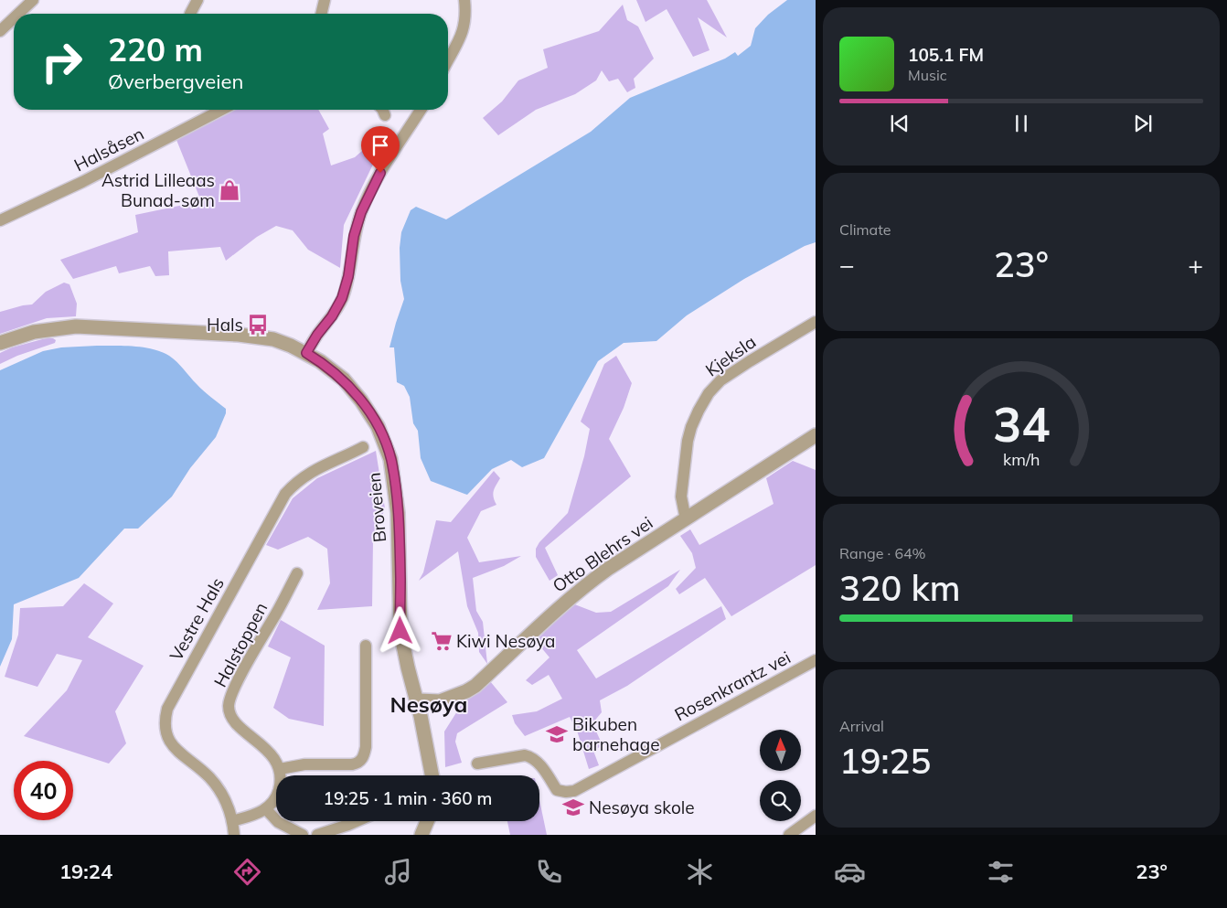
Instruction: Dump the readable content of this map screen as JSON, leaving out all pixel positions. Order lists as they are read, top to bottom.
{
  "streets": {
    "street": [
      "Halsåsen",
      "Kjeksla",
      "Broveien",
      "Otto Blehrs vei",
      "Vestre Hals",
      "Halstoppen",
      "Rosenkrantz vei"
    ]
  },
  "crossings": [
    ["Kjeksla", "Otto Blehrs vei"],
    ["Broveien", "Otto Blehrs vei"]
  ],
  "districts": ["Nesøya"],
  "places": {
    "shop": ["Astrid Lilleaas Bunad-søm"],
    "bus stop": ["Hals"],
    "supermarket": ["Kiwi Nesøya"],
    "school or university": ["Bikuben barnehage", "Nesøya skole"]
  },
  "north": "top",
  "page": {
    "turn": ["220 m", "Øverbergveien"],
    "song": ["105.1 FM", "Music"],
    "tile": [
      "Climate",
      ["Range · 64%", "320 km"],
      ["Arrival", "19:25"]
    ],
    "heat": ["−", "23°", "+"],
    "limit": "40",
    "trip": "19:25 · 1 min · 360 m",
    "tabs": ["19:24", "23°"],
    "gauge": ["34", "km/h"]
  }
}
